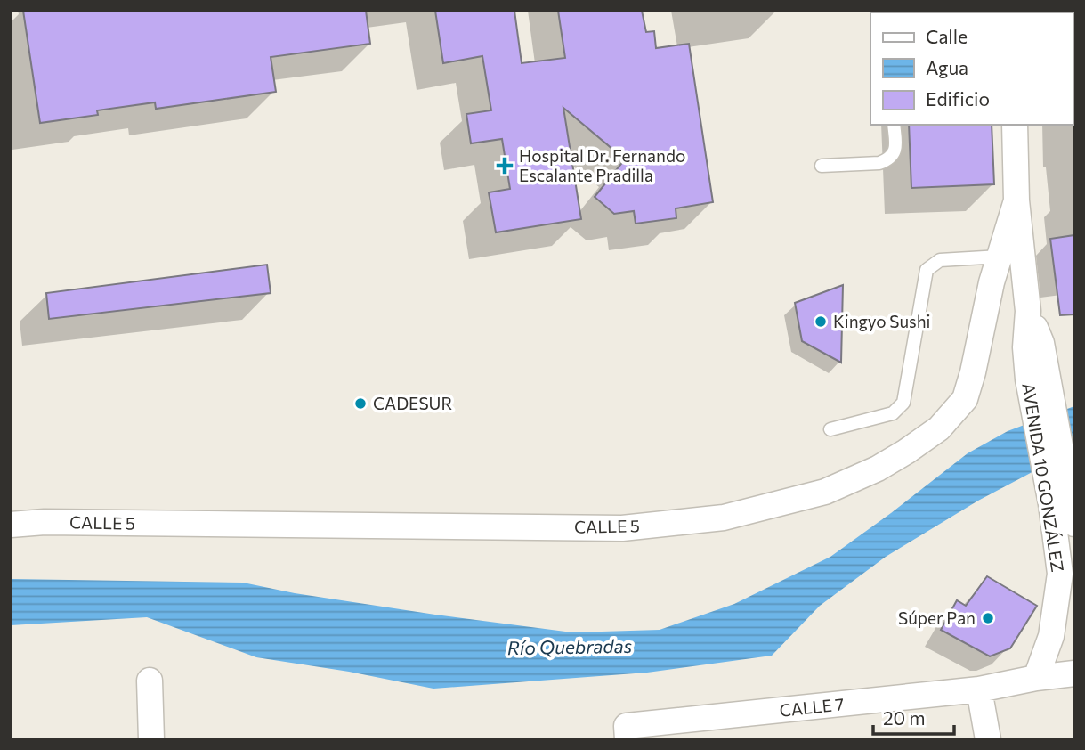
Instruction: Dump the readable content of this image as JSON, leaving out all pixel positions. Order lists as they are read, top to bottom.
{
  "streets": {
    "street": ["AVENIDA 10 GONZÁLEZ", "CALLE 5", "CALLE 7"]
  },
  "crossings": [
    ["AVENIDA 10 GONZÁLEZ", "CALLE 5"],
    ["AVENIDA 10 GONZÁLEZ", "CALLE 7"]
  ],
  "water": ["Río Quebradas"],
  "places": {
    "health": ["Hospital Dr. Fernando Escalante Pradilla"],
    "other": ["Kingyo Sushi", "CADESUR", "Súper Pan"]
  },
  "legend": ["Calle", "Agua", "Edificio"],
  "scale_bar": "20 m"
}
